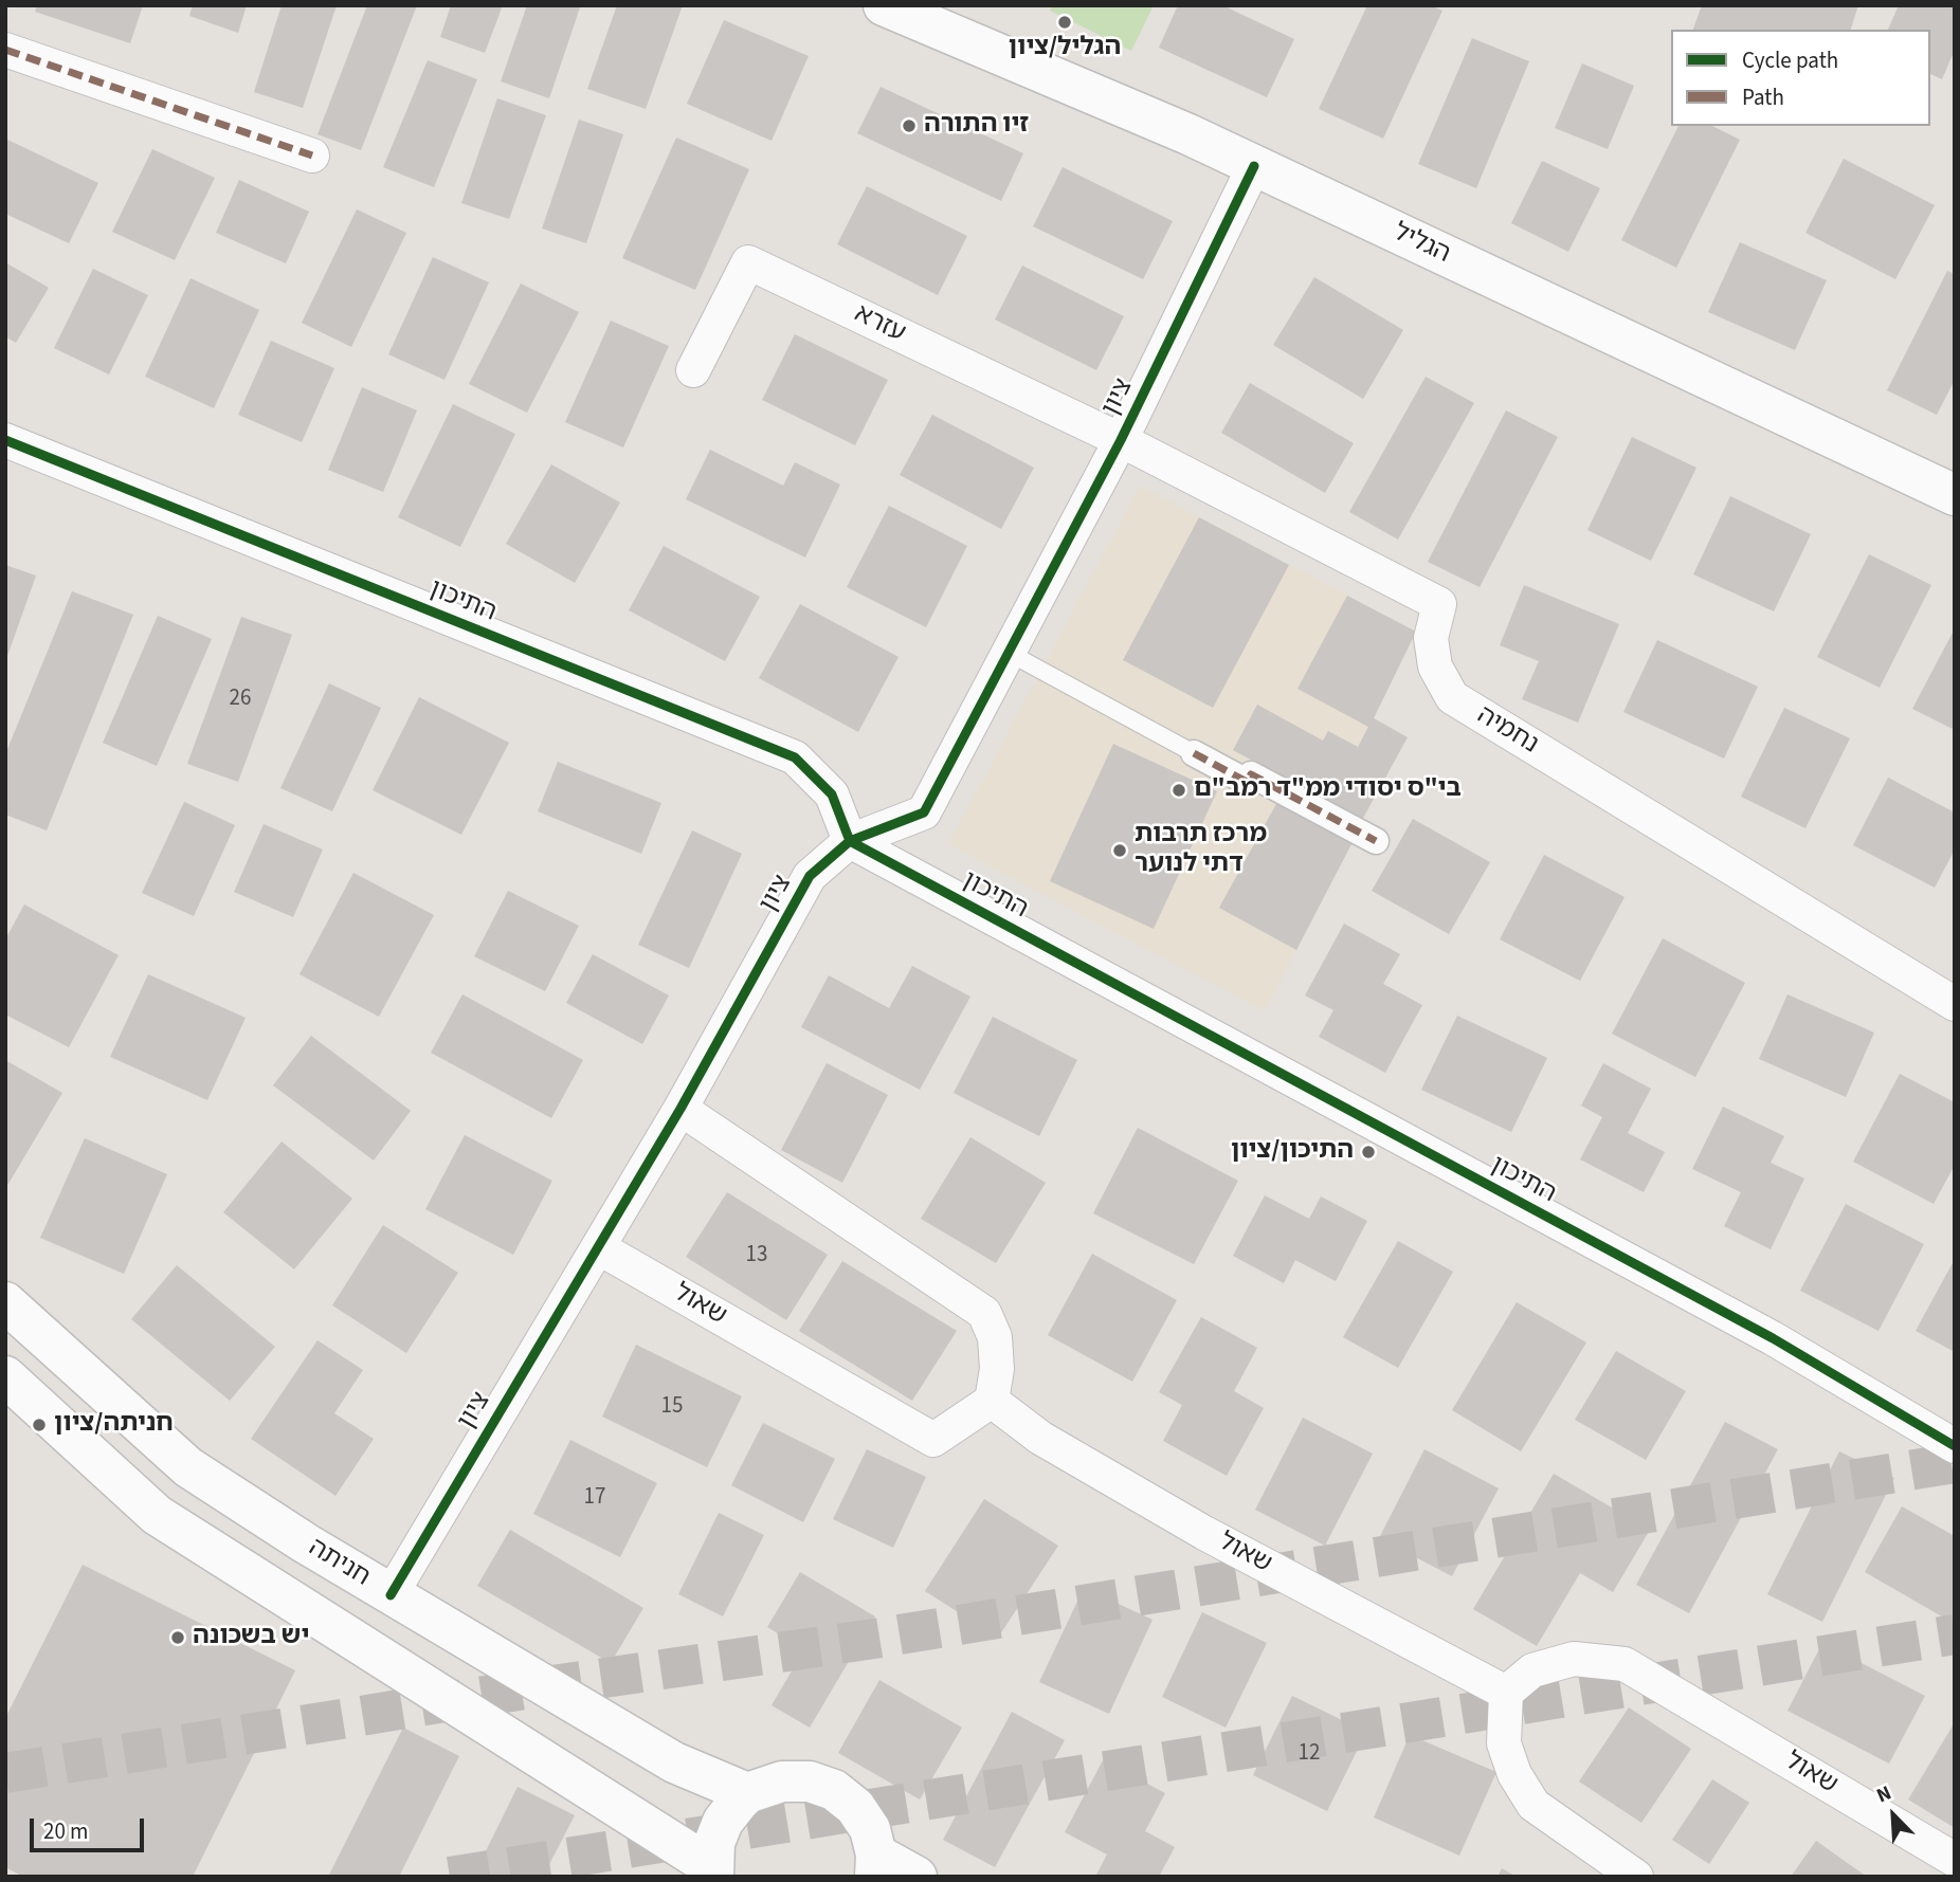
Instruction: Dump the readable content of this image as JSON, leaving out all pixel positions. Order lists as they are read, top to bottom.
{
  "streets": {
    "street": [
      "הגליל",
      "עזרא",
      "ציון",
      "התיכון",
      "נחמיה",
      "שאול",
      "חניתה"
    ]
  },
  "crossings": [
    ["הגליל", "ציון"],
    ["עזרא", "ציון"],
    ["עזרא", "נחמיה"],
    ["ציון", "התיכון"],
    ["ציון", "נחמיה"],
    ["ציון", "שאול"],
    ["ציון", "חניתה"]
  ],
  "places": [
    "הגליל/ציון",
    "זיו התורה",
    "בי\"ס יסודי ממ\"ד רמב\"ם",
    "מרכז תרבות דתי לנוער",
    "התיכון/ציון",
    "חניתה/ציון",
    "יש בשכונה"
  ],
  "house_numbers": [
    "26",
    "13",
    "15",
    "17",
    "12"
  ],
  "legend": ["Cycle path", "Path"],
  "scale_bar": "20 m",
  "north": "top left"
}
